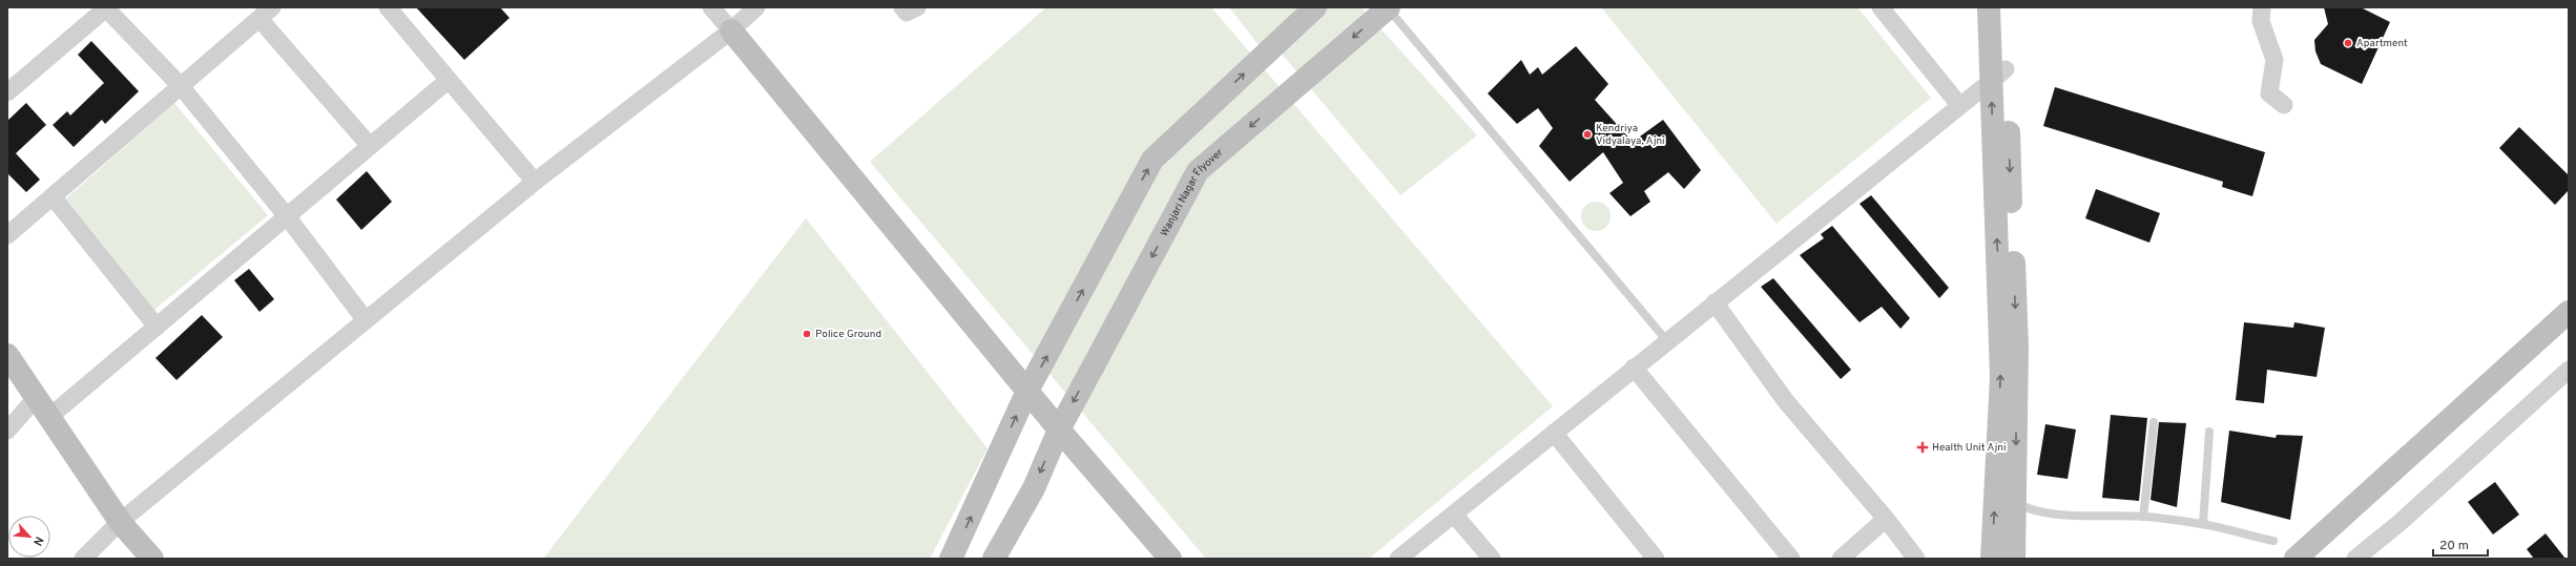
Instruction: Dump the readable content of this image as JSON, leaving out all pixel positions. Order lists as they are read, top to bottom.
{
  "streets": {
    "main road": ["Wanjari Nagar Flyover"]
  },
  "places": {
    "other": ["Apartment", "Kendriya Vidyalaya, Ajni", "Police Ground"],
    "health": ["Health Unit Ajni"]
  },
  "scale_bar": "20 m",
  "north": "bottom right"
}
